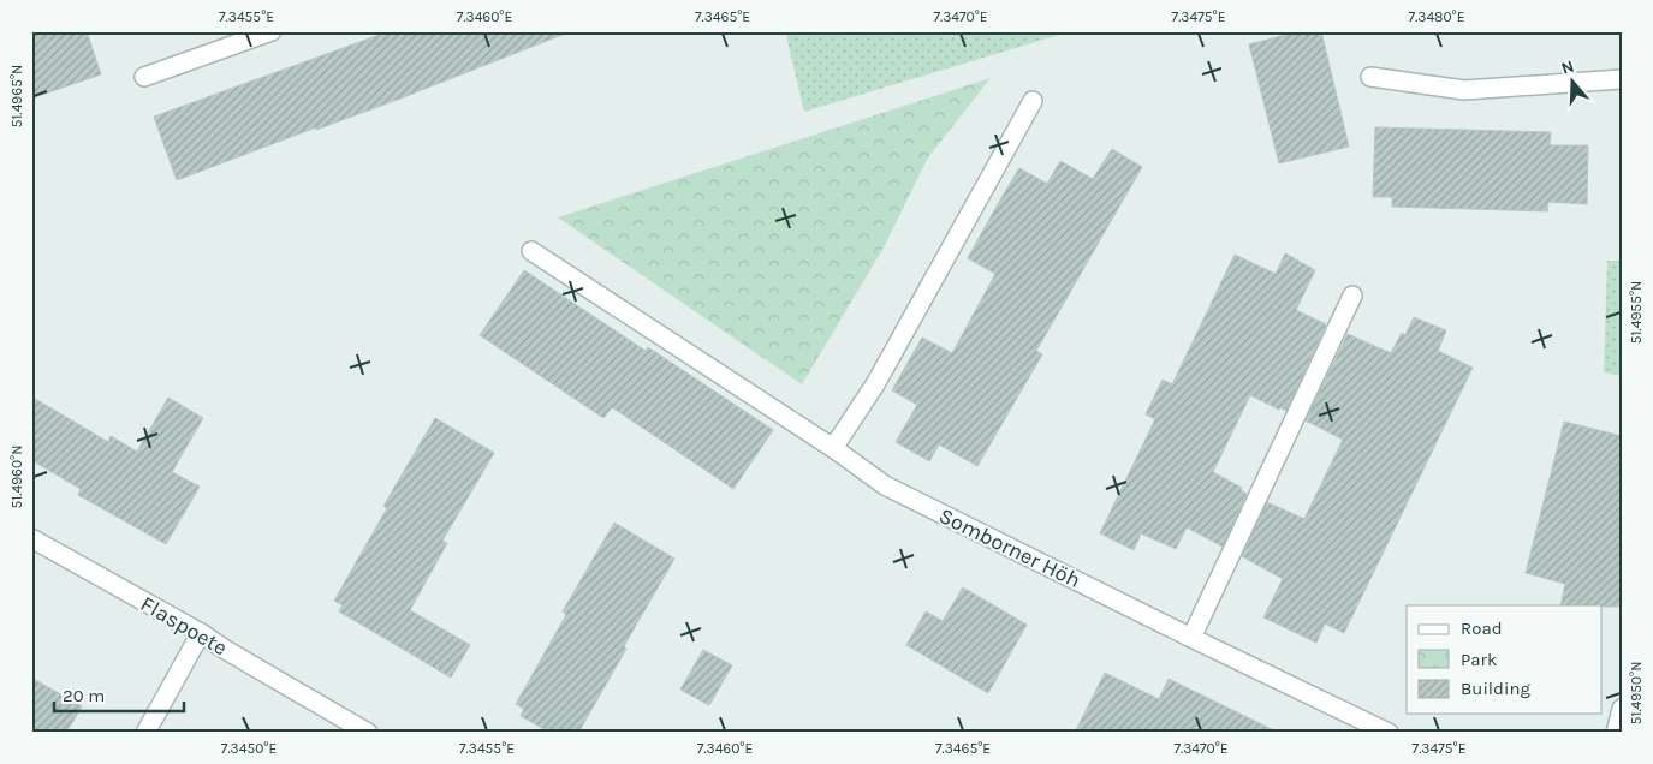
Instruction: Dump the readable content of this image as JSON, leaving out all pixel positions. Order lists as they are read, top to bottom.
{
  "streets": {
    "street": ["Somborner Höh", "Flaspoete"]
  },
  "legend": ["Road", "Park", "Building"],
  "scale_bar": "20 m",
  "north": "top",
  "coordinates": [
    "7.3455°E",
    "7.3460°E",
    "7.3465°E",
    "7.3470°E",
    "7.3475°E",
    "7.3480°E",
    "51.4965°N",
    "51.4955°N",
    "51.4960°N",
    "51.4950°N",
    "7.3450°E"
  ]
}
